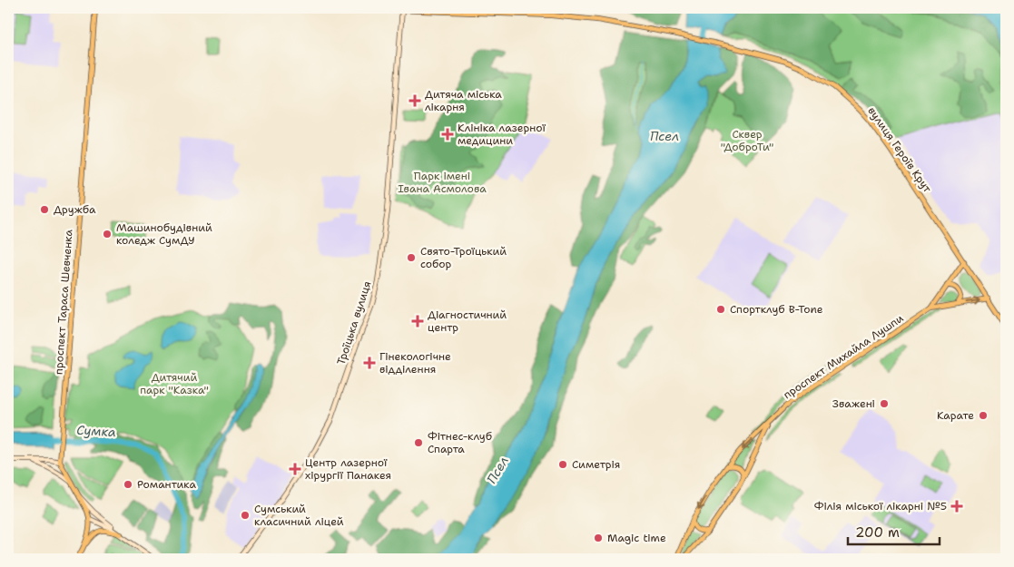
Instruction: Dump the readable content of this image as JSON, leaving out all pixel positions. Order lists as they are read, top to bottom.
{
  "streets": {
    "main road": [
      "вулиця Героїв Крут",
      "проспект Тараса Шевченка",
      "Троїцька вулиця",
      "проспект Михайла Лушпи"
    ]
  },
  "crossings": [
    ["вулиця Героїв Крут", "Троїцька вулиця"],
    ["вулиця Героїв Крут", "проспект Михайла Лушпи"]
  ],
  "water": ["Псел", "Сумка"],
  "parks": ["Сквер \"ДоброТи\"", "Парк імені Івана Асмолова", "Дитячий парк \"Казка\""],
  "places": {
    "health": [
      "Дитяча міська лікарня",
      "Клініка лазерної медицини",
      "Діагностичний центр",
      "Гінекологічне відділення",
      "Центр лазерної хірургії Панакея",
      "Філія міської лікарні №5"
    ],
    "other": [
      "Дружба",
      "Машинобудівний коледж СумДУ",
      "Свято-Троїцький собор",
      "Спортклуб B-Tone",
      "Зважені",
      "Карате",
      "Фітнес-клуб Спарта",
      "Симетрія",
      "Романтика",
      "Сумський класичний ліцей",
      "Magic time"
    ]
  },
  "scale_bar": "200 m"
}
